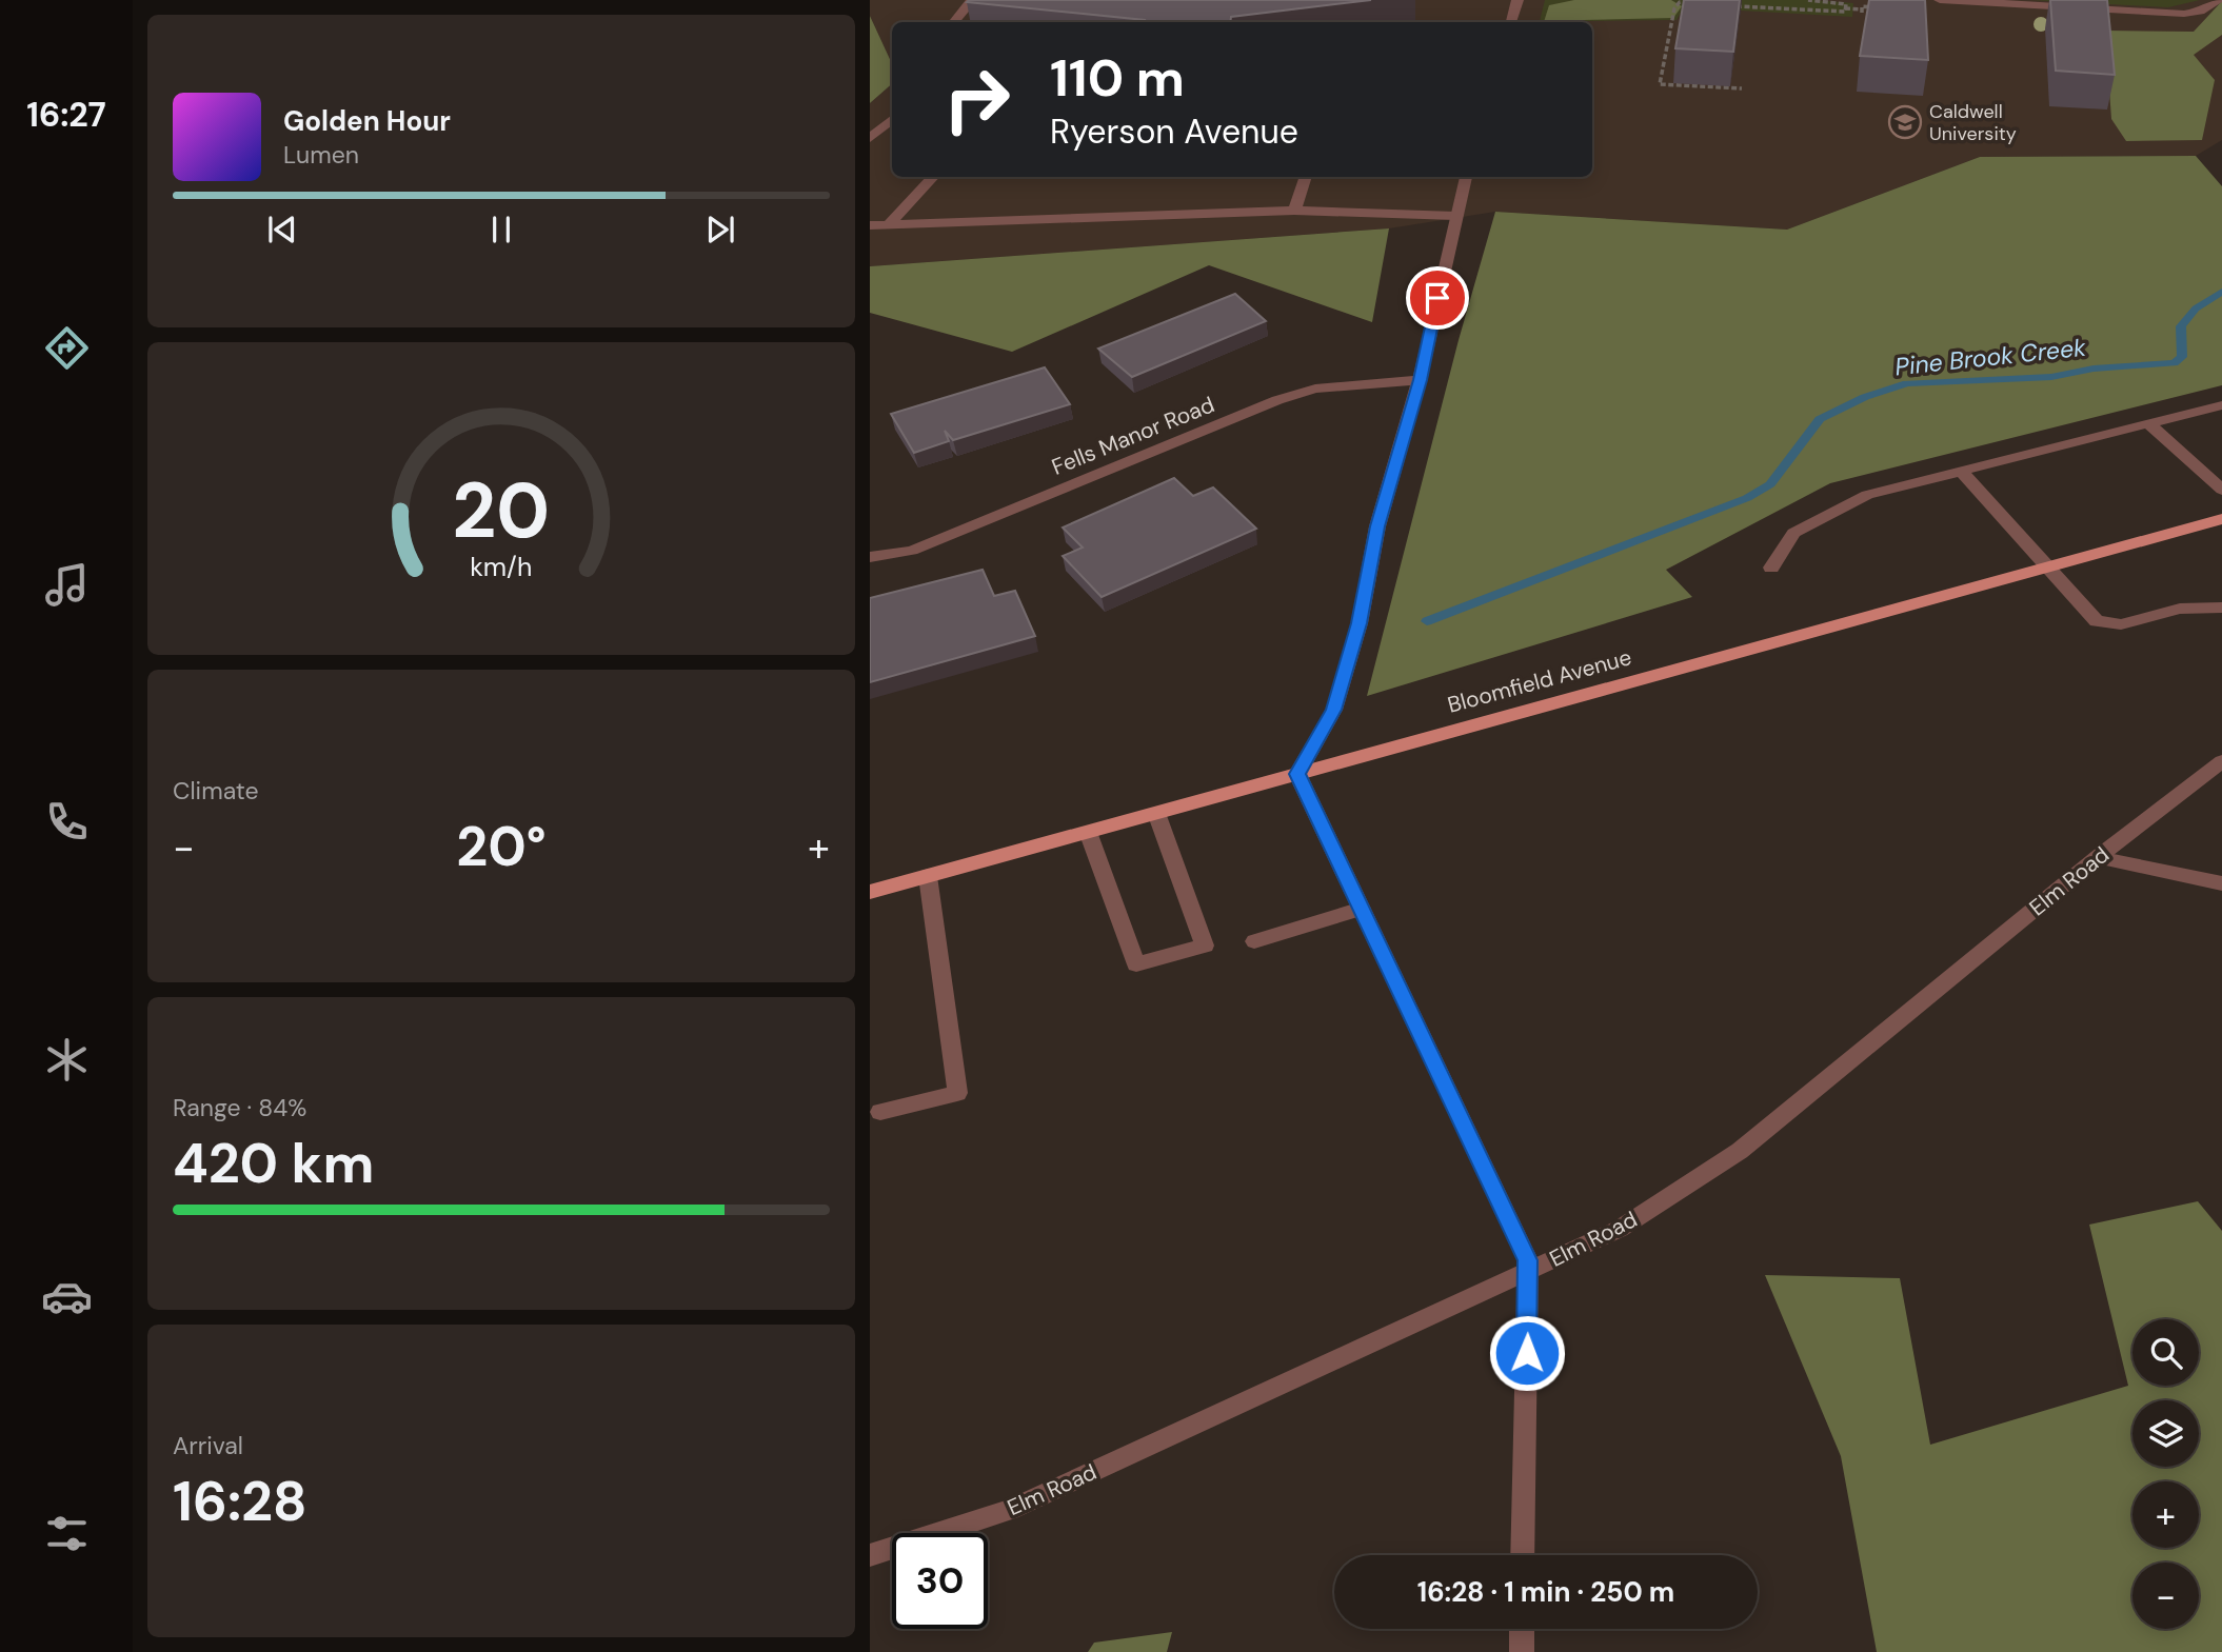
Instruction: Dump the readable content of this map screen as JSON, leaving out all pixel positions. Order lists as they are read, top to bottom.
{
  "streets": {
    "main road": ["Bloomfield Avenue"],
    "street": ["Fells Manor Road", "Elm Road"]
  },
  "water": ["Pine Brook Creek"],
  "places": {
    "school or university": ["Caldwell University"]
  },
  "page": {
    "tabs": "16:27",
    "turn": ["110 m", "Ryerson Avenue"],
    "song": ["Golden Hour", "Lumen"],
    "tile": [
      "Climate",
      ["Range · 84%", "420 km"],
      ["Arrival", "16:28"]
    ],
    "heat": ["−", "20°", "+"],
    "map_buttons": ["+", "−"],
    "limit": "30",
    "trip": "16:28 · 1 min · 250 m",
    "gauge": ["20", "km/h"]
  }
}
